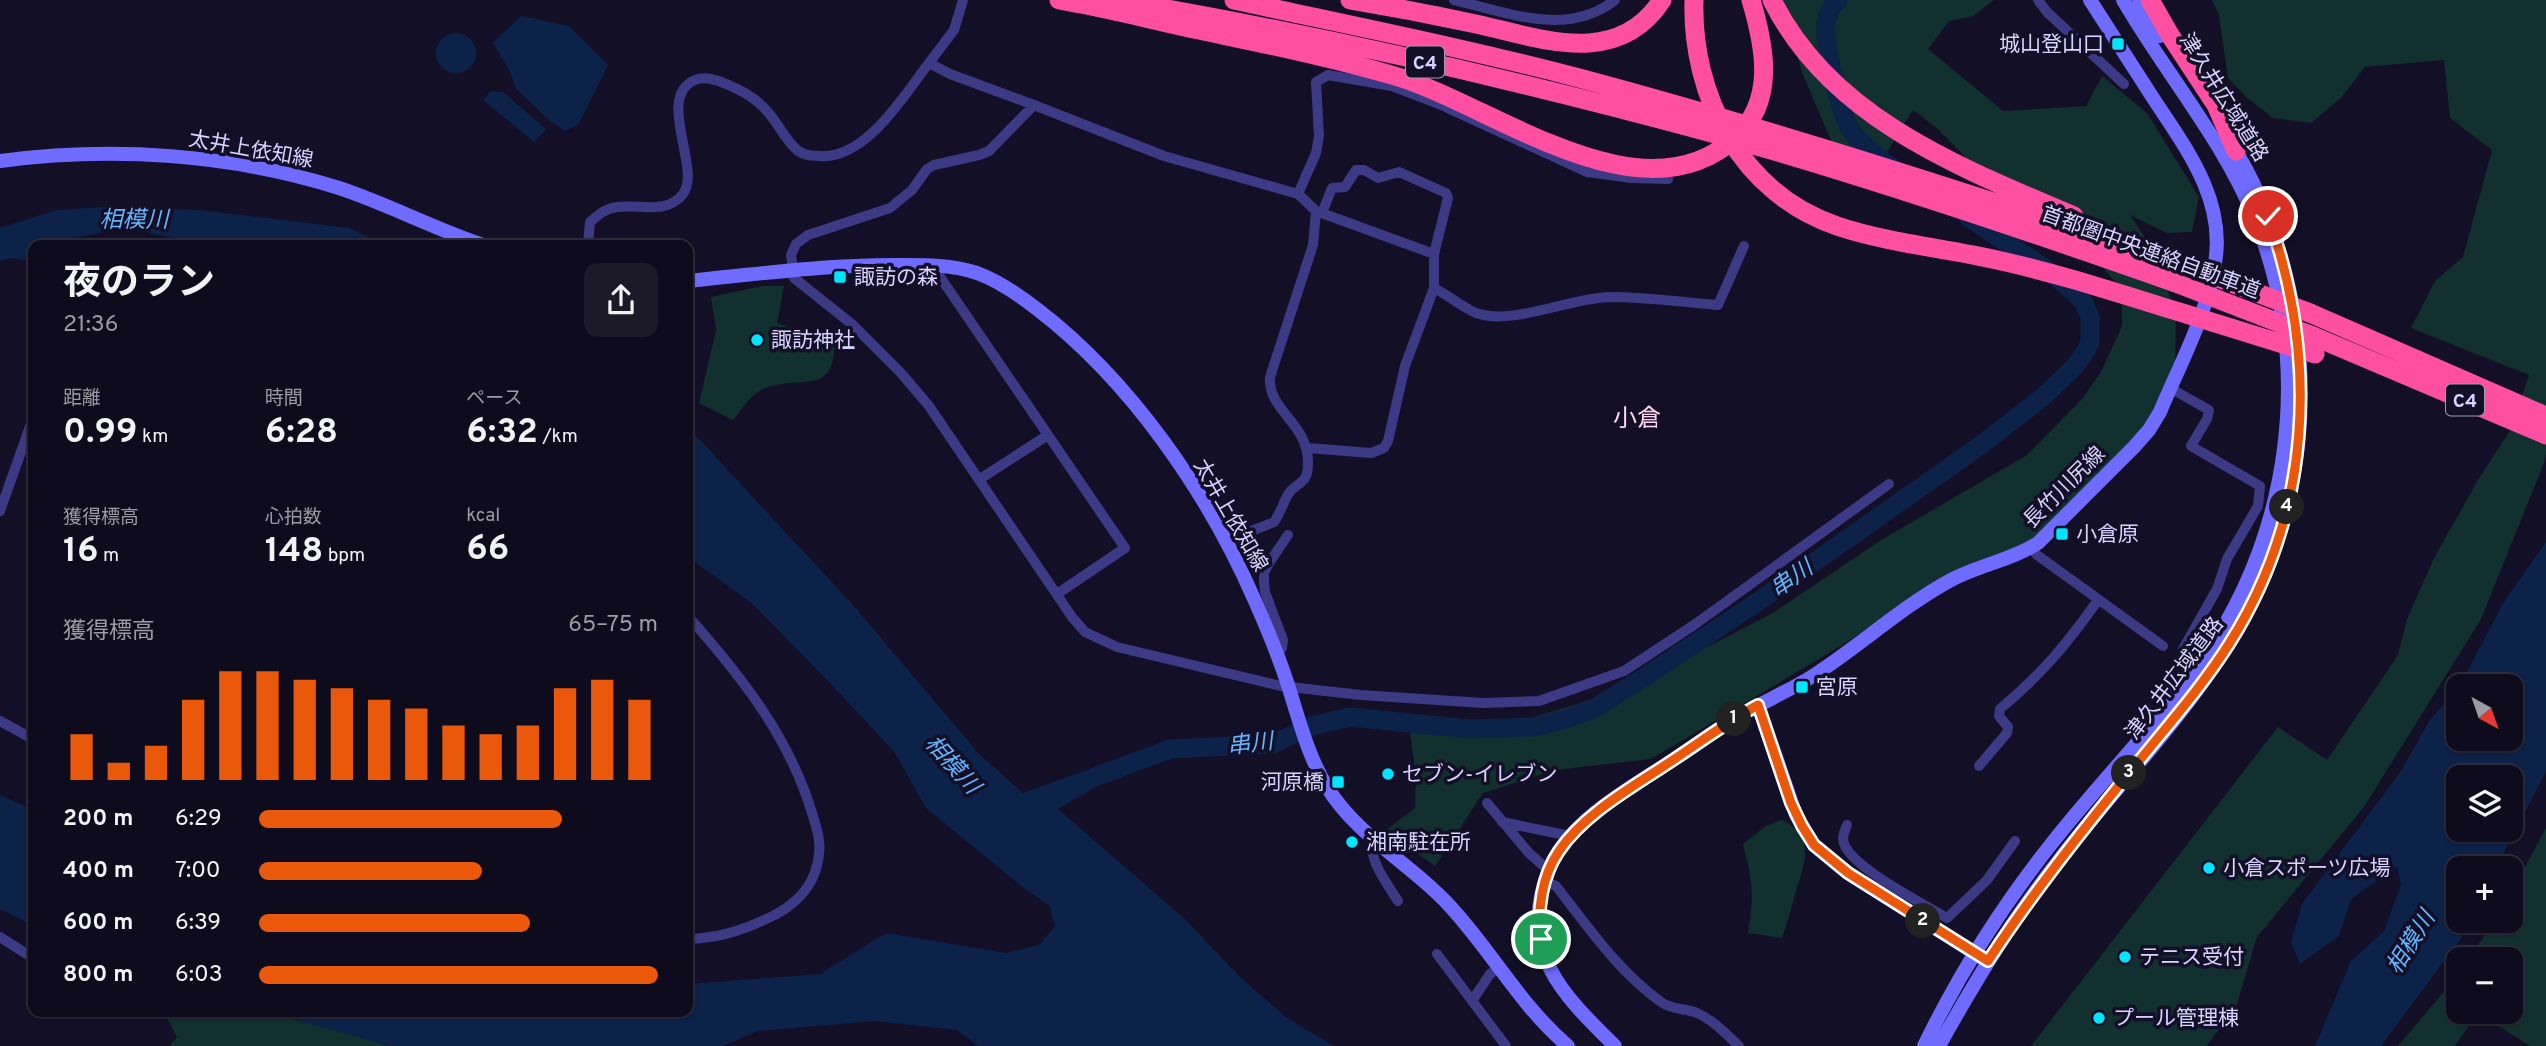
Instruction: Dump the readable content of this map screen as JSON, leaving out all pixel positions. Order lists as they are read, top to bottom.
{
  "streets": {
    "highway": ["C4", "首都圏中央連絡自動車道"],
    "main road": ["津久井広域道路", "太井上依知線", "長竹川尻線"]
  },
  "crossings": [
    ["C4", "首都圏中央連絡自動車道"]
  ],
  "districts": ["小倉"],
  "water": ["相模川", "串川"],
  "places": {
    "transit": [
      "城山登山口",
      "諏訪の森",
      "小倉原",
      "宮原",
      "河原橋"
    ],
    "other": [
      "諏訪神社",
      "セブン-イレブン",
      "湘南駐在所",
      "小倉スポーツ広場",
      "テニス受付",
      "プール管理棟"
    ]
  },
  "north": "bottom right",
  "page": {
    "heading": ["夜のラン", "21:36"],
    "stats": [
      ["距離", "0.99 km"],
      ["時間", "6:28"],
      ["ペース", "6:32 /km"],
      ["獲得標高", "16 m"],
      ["心拍数", "148 bpm"],
      ["kcal", "66"]
    ],
    "pins": [
      "4",
      "1",
      "3",
      "2"
    ],
    "chart": ["獲得標高", "65–75 m"],
    "map_buttons": ["+", "−"],
    "list": [
      {
        "name": "200 m",
        "note": "6:29"
      },
      {
        "name": "400 m",
        "note": "7:00"
      },
      {
        "name": "600 m",
        "note": "6:39"
      },
      {
        "name": "800 m",
        "note": "6:03"
      }
    ]
  }
}
